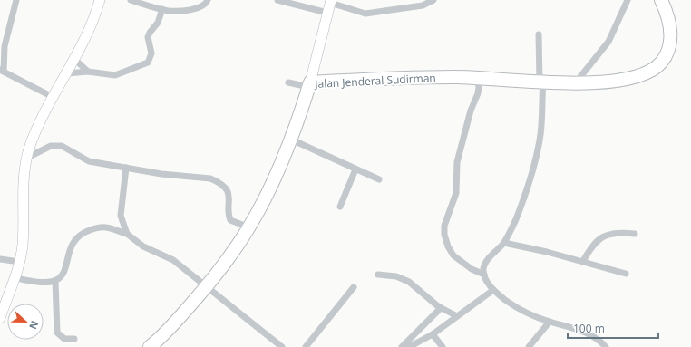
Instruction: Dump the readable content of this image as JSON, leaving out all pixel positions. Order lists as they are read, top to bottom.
{
  "streets": {
    "highway": ["Jalan Jenderal Sudirman"]
  },
  "scale_bar": "100 m",
  "north": "right"
}
